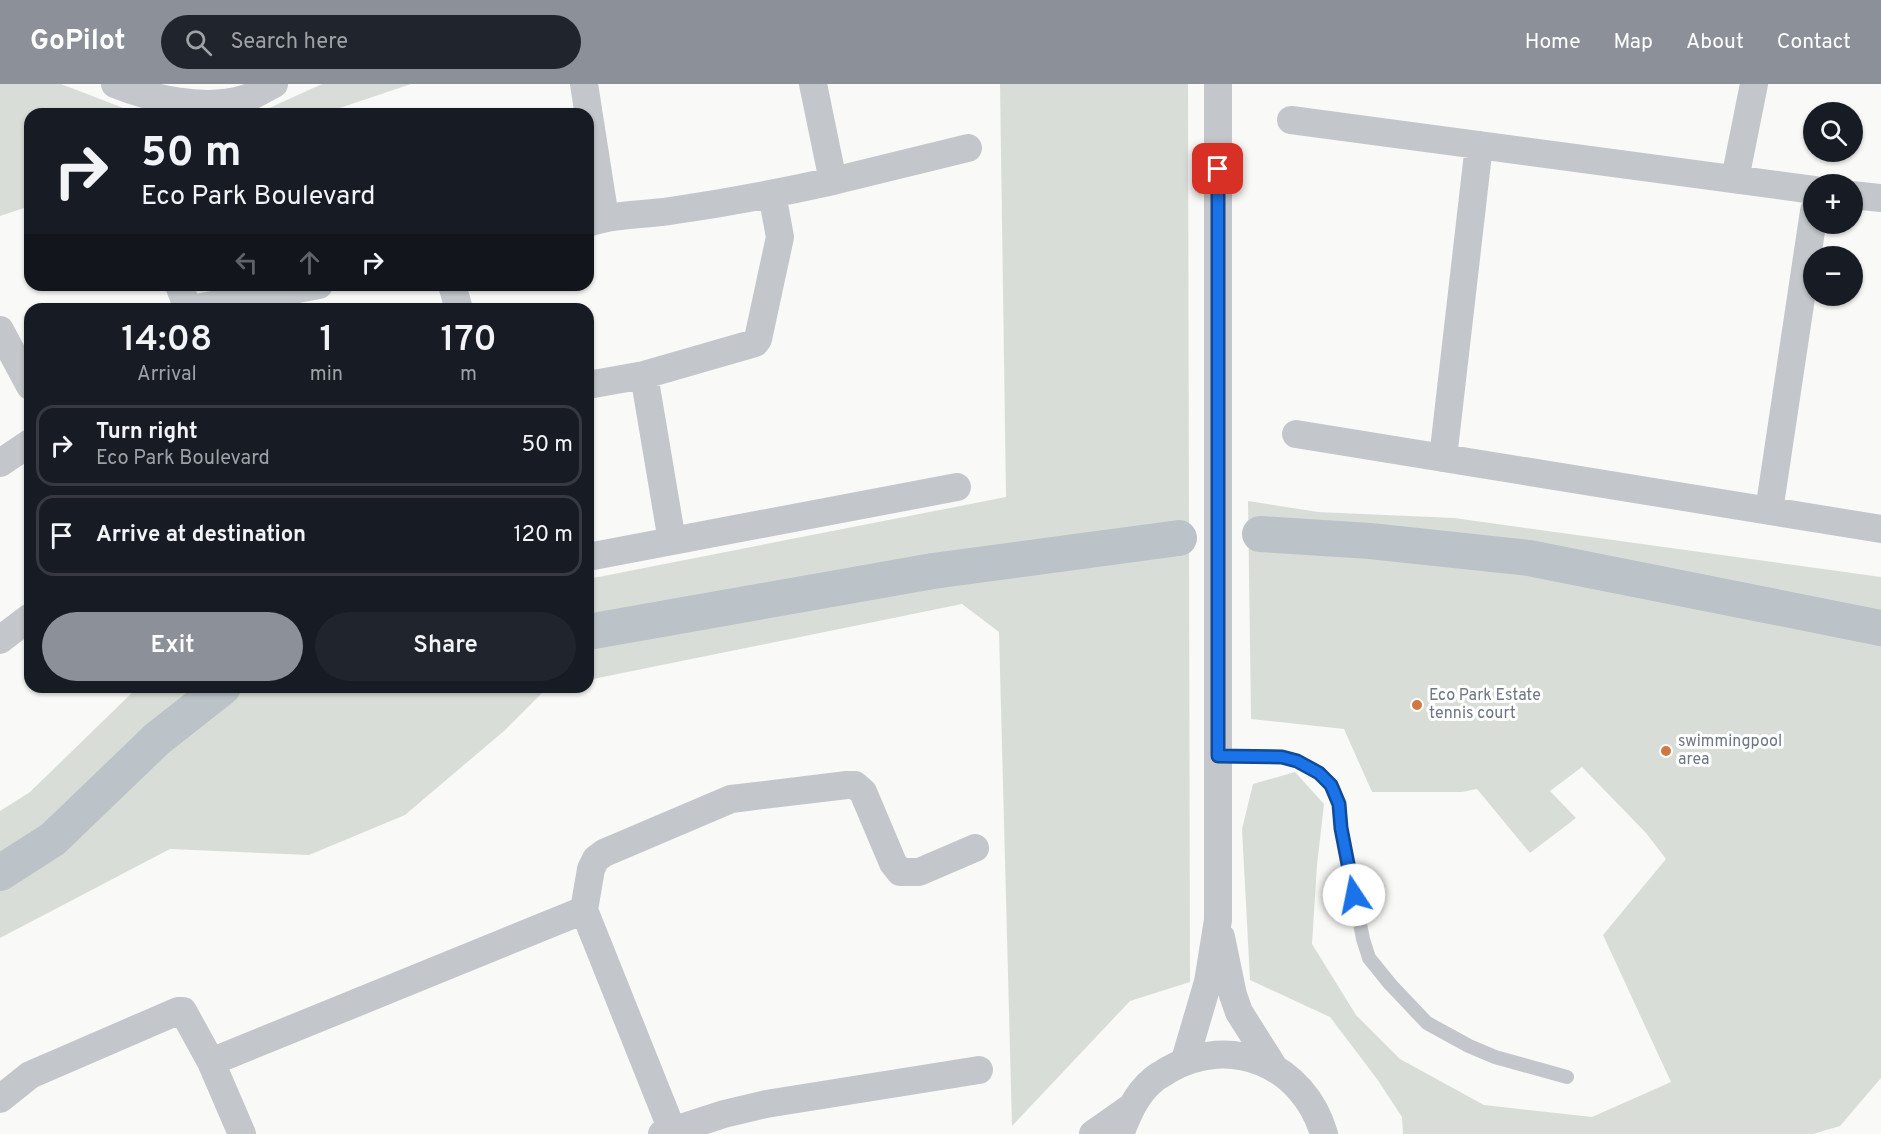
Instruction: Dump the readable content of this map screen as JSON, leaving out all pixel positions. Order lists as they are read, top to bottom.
{
  "places": ["Eco Park Estate tennis court", "swimmingpool area"],
  "page": {
    "header": "GoPilot",
    "search": "Search here",
    "nav": [
      "Home",
      "Map",
      "About",
      "Contact"
    ],
    "map_buttons": ["+", "−"],
    "turn": ["50 m", "Eco Park Boulevard"],
    "eta": [
      "14:08",
      "Arrival",
      "1",
      "min",
      "170",
      "m"
    ],
    "list": [
      {
        "name": "Turn right",
        "note": "Eco Park Boulevard",
        "value": "50 m"
      },
      {
        "name": "Arrive at destination",
        "value": "120 m"
      }
    ],
    "buttons": ["Exit", "Share"]
  }
}
